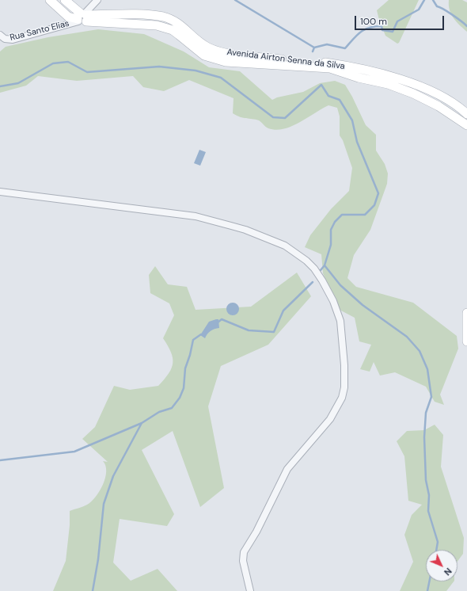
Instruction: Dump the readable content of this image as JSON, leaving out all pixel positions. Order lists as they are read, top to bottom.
{
  "streets": {
    "street": ["Rua Santo Elias", "Avenida Airton Senna da Silva"]
  },
  "crossings": [
    ["Rua Santo Elias", "Avenida Airton Senna da Silva"]
  ],
  "scale_bar": "100 m",
  "north": "bottom right"
}
